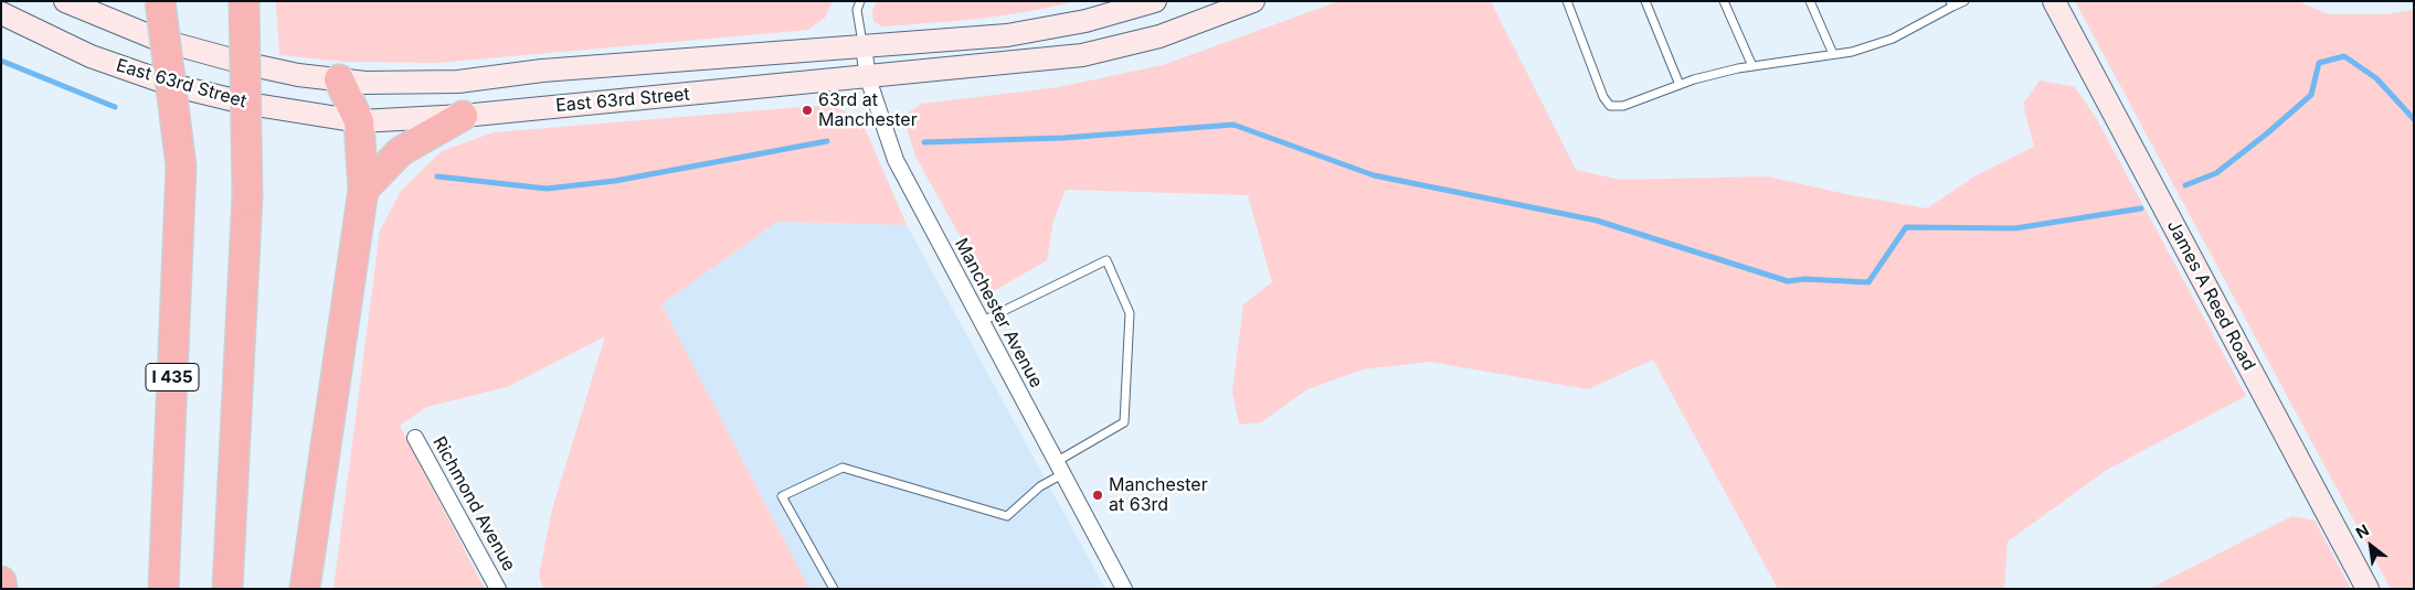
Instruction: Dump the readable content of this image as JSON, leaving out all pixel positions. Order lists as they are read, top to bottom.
{
  "streets": {
    "highway": ["I 435"],
    "main road": ["East 63rd Street", "James A Reed Road"],
    "street": ["Manchester Avenue", "Richmond Avenue"]
  },
  "crossings": [
    ["East 63rd Street", "Manchester Avenue"]
  ],
  "places": ["63rd at Manchester", "Manchester at 63rd"],
  "north": "top left"
}
